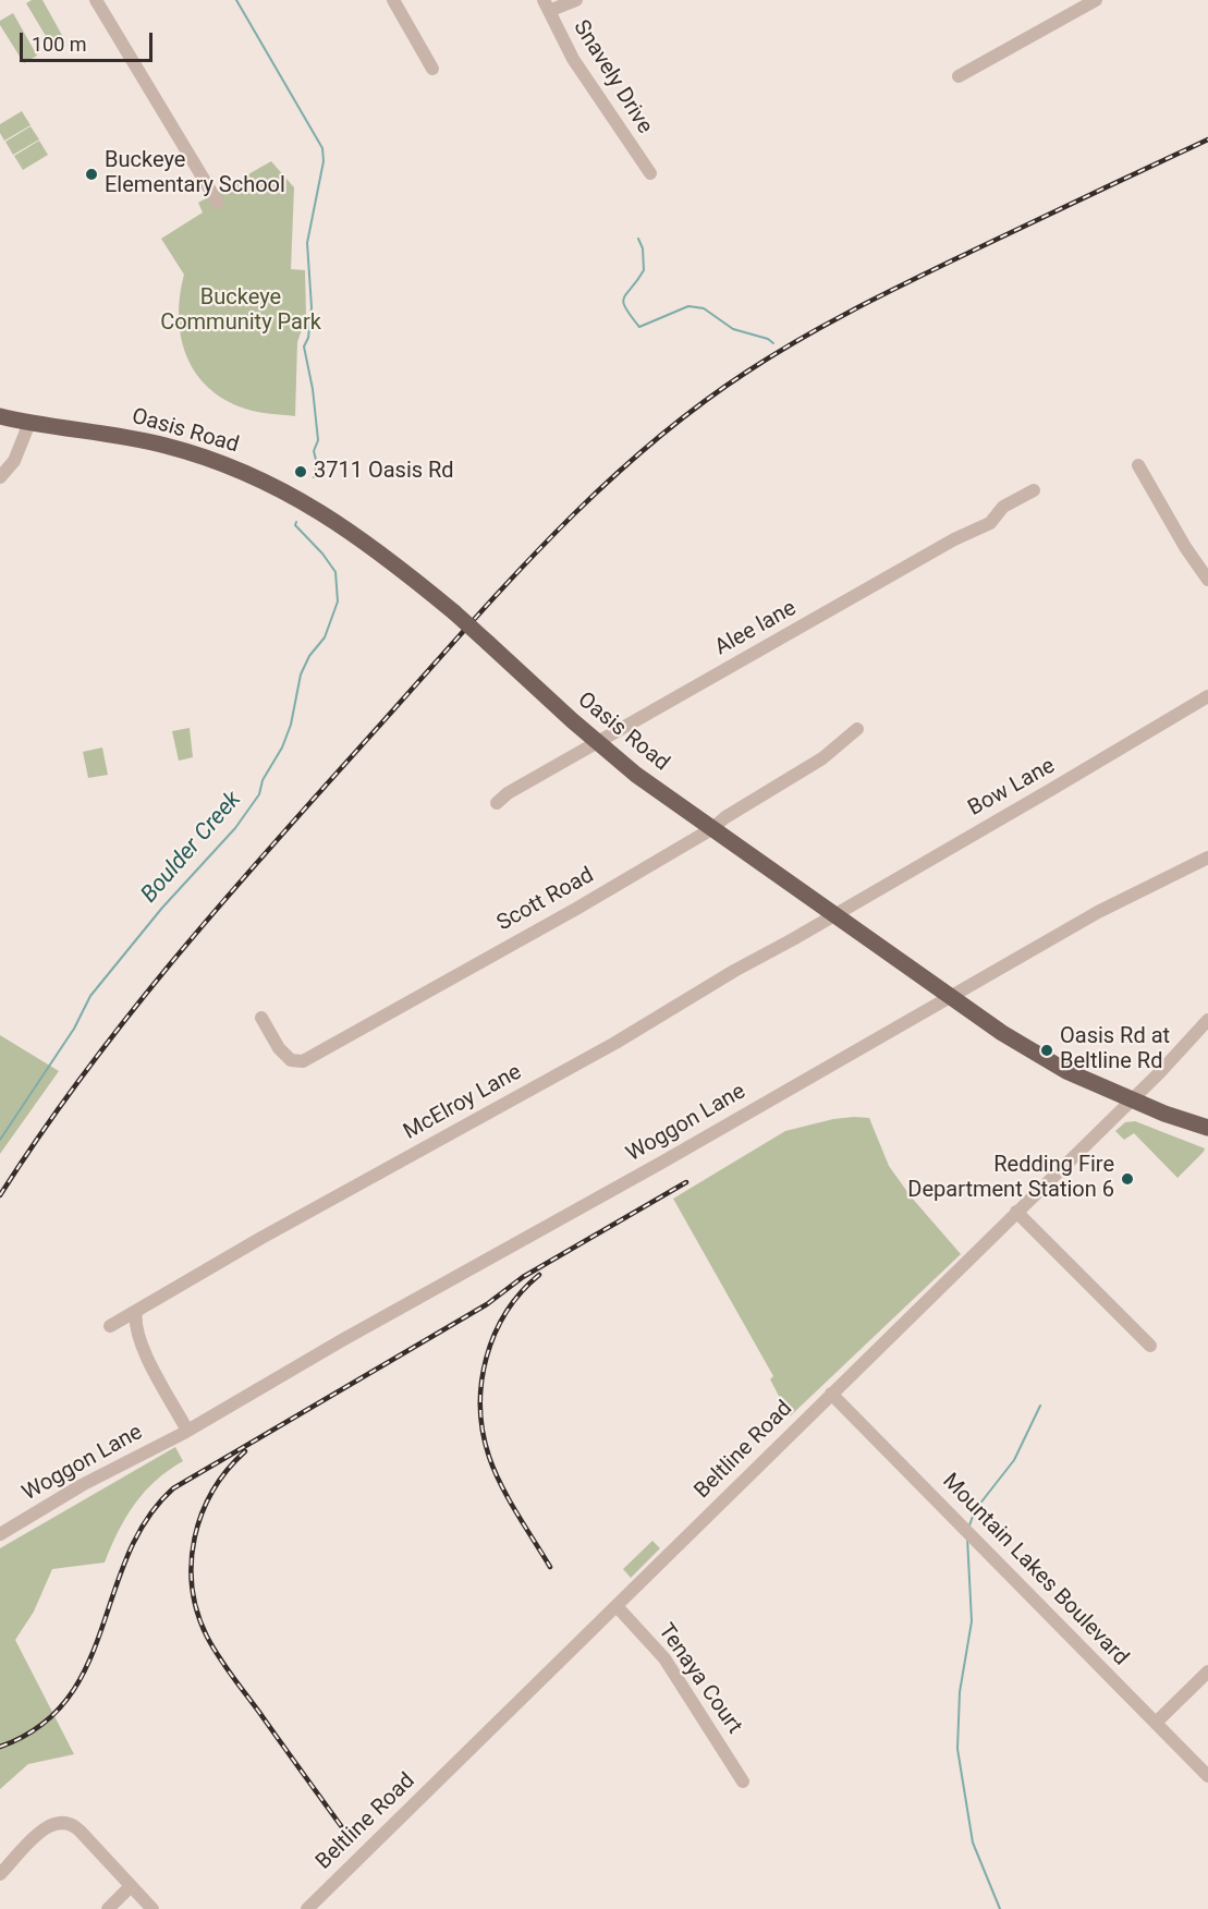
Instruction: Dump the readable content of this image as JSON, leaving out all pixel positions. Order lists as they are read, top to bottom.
{
  "streets": {
    "main road": ["Oasis Road"],
    "street": [
      "Snavely Drive",
      "Alee lane",
      "Bow Lane",
      "Scott Road",
      "McElroy Lane",
      "Woggon Lane",
      "Beltline Road",
      "Mountain Lakes Boulevard",
      "Tenaya Court"
    ]
  },
  "crossings": [
    ["Oasis Road", "Alee lane"],
    ["Oasis Road", "Bow Lane"],
    ["Oasis Road", "Scott Road"],
    ["Oasis Road", "McElroy Lane"],
    ["Oasis Road", "Woggon Lane"],
    ["Oasis Road", "Beltline Road"],
    ["Bow Lane", "McElroy Lane"],
    ["Beltline Road", "Mountain Lakes Boulevard"],
    ["Beltline Road", "Tenaya Court"]
  ],
  "water": ["Boulder Creek"],
  "parks": ["Buckeye Community Park"],
  "places": [
    "Buckeye Elementary School",
    "3711 Oasis Rd",
    "Oasis Rd at Beltline Rd",
    "Redding Fire Department Station 6"
  ],
  "scale_bar": "100 m"
}
